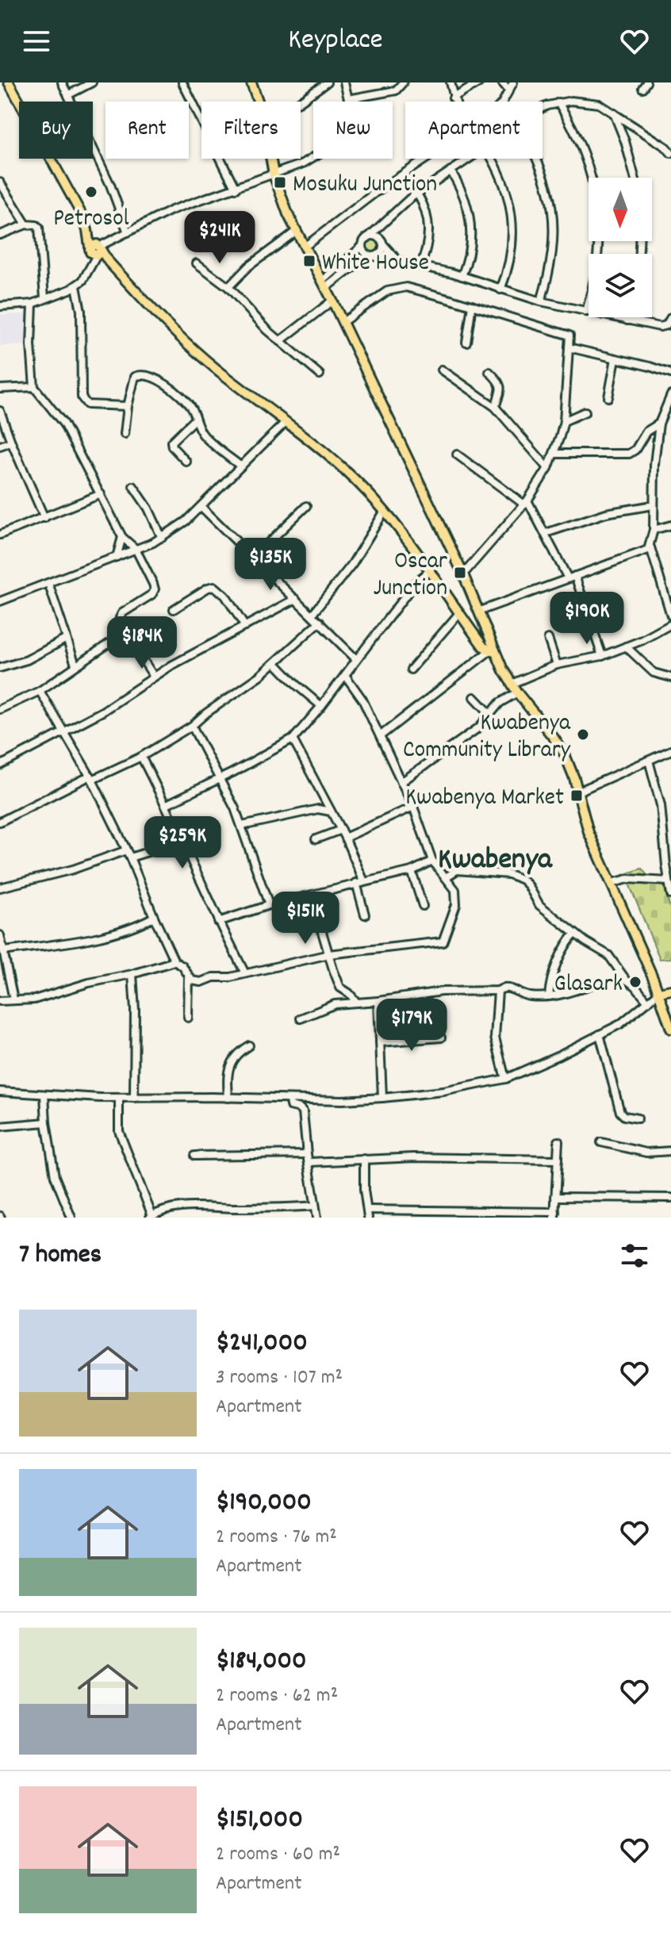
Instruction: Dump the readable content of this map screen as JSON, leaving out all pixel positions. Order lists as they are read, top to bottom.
{
  "districts": ["Kwabenya"],
  "places": {
    "transit": [
      "Mosuku Junction",
      "White House",
      "Oscar Junction",
      "Kwabenya Market"
    ],
    "other": ["Petrosol", "Kwabenya Community Library", "Glasark"]
  },
  "north": "bottom",
  "page": {
    "header": "Keyplace",
    "chip": [
      "Buy",
      "Rent",
      "Filters",
      "New",
      "Apartment"
    ],
    "price": [
      "$241K",
      "$135K",
      "$190K",
      "$184K",
      "$259K",
      "$151K",
      "$179K"
    ],
    "heading": "7 homes",
    "list": [
      {
        "name": "$241,000",
        "note": "3 rooms · 107 m² · Apartment"
      },
      {
        "name": "$190,000",
        "note": "2 rooms · 76 m² · Apartment"
      },
      {
        "name": "$184,000",
        "note": "2 rooms · 62 m² · Apartment"
      },
      {
        "name": "$151,000",
        "note": "2 rooms · 60 m² · Apartment"
      }
    ]
  }
}
